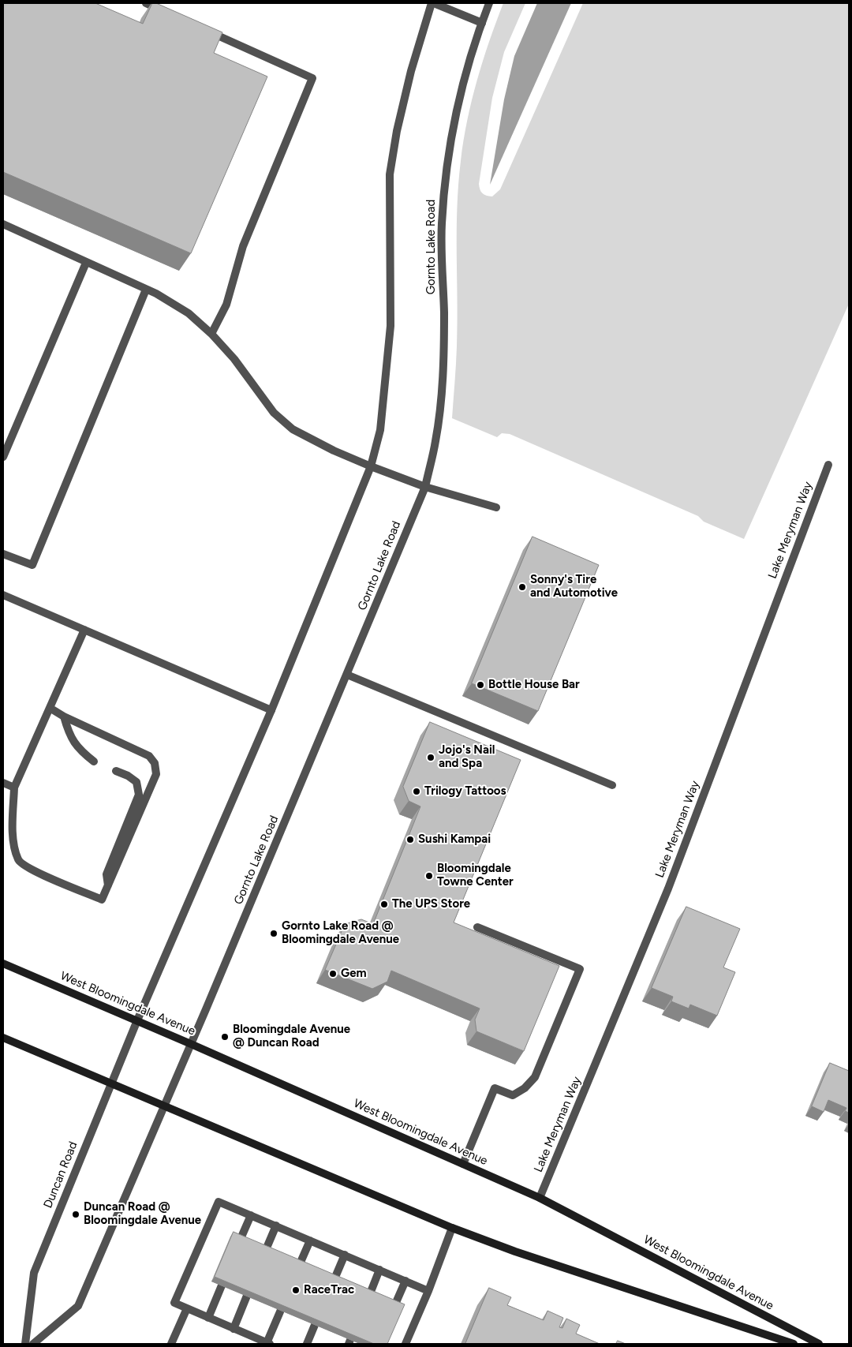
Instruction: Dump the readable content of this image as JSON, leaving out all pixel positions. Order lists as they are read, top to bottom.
{
  "streets": {
    "main road": ["West Bloomingdale Avenue"],
    "street": ["Gornto Lake Road", "Lake Meryman Way", "Duncan Road"]
  },
  "crossings": [
    ["Gornto Lake Road", "West Bloomingdale Avenue"],
    ["Lake Meryman Way", "West Bloomingdale Avenue"],
    ["West Bloomingdale Avenue", "Duncan Road"]
  ],
  "places": [
    "Sonny's Tire and Automotive",
    "Bottle House Bar",
    "Jojo's Nail and Spa",
    "Trilogy Tattoos",
    "Sushi Kampai",
    "Bloomingdale Towne Center",
    "The UPS Store",
    "Gornto Lake Road @ Bloomingdale Avenue",
    "Gem",
    "Bloomingdale Avenue @ Duncan Road",
    "Duncan Road @ Bloomingdale Avenue",
    "RaceTrac"
  ]
}
